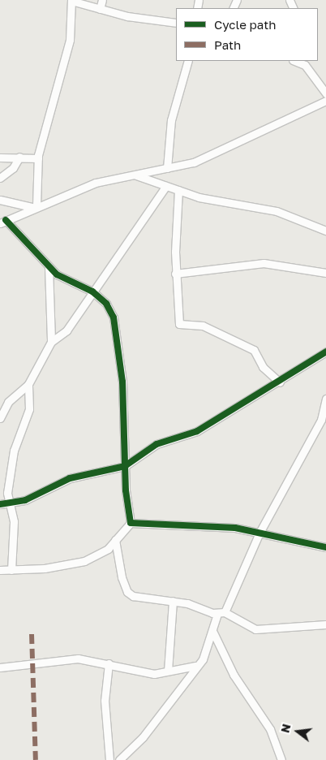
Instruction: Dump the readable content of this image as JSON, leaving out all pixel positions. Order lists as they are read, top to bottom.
{
  "legend": ["Cycle path", "Path"],
  "north": "left"
}
